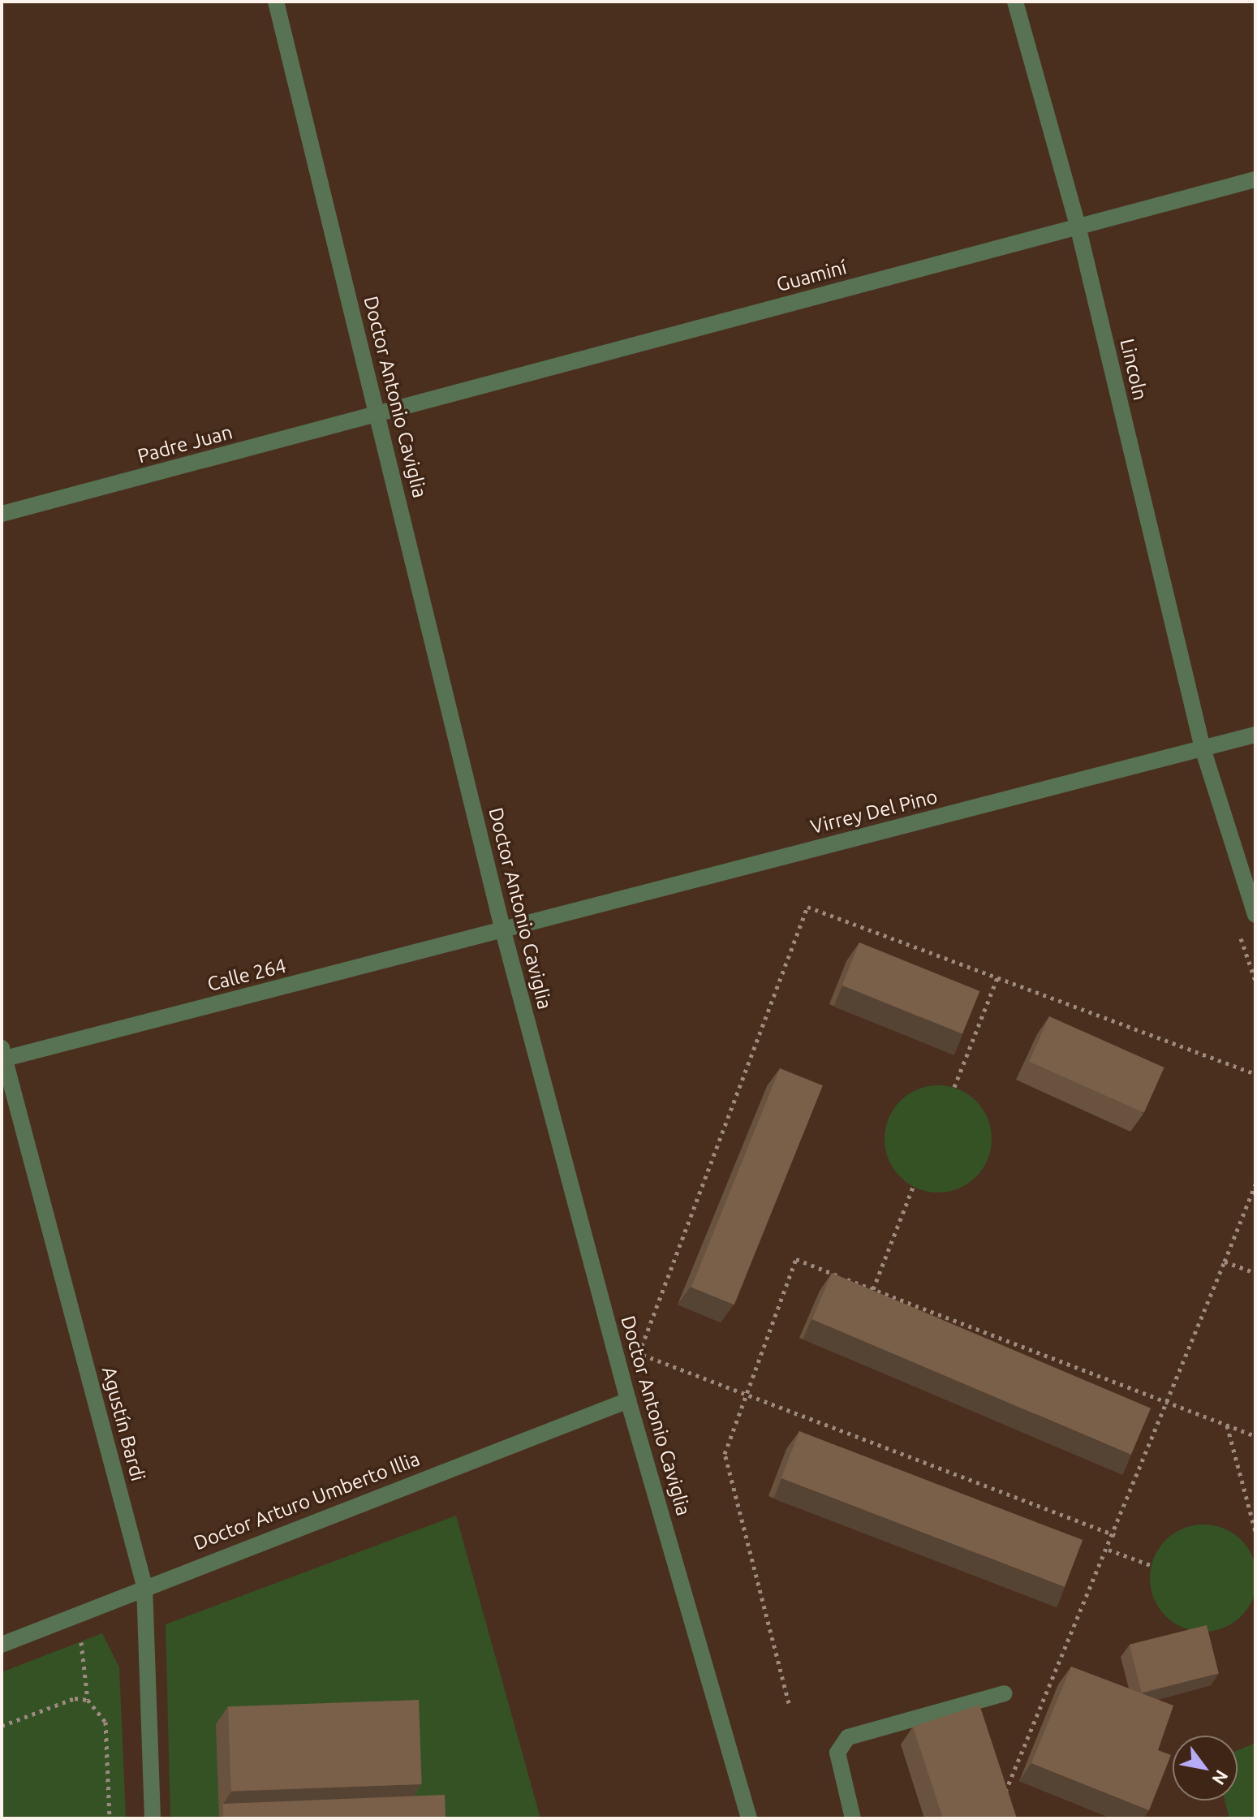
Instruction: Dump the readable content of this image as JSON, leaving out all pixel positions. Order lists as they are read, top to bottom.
{
  "streets": {
    "street": [
      "Guaminí",
      "Lincoln",
      "Doctor Antonio Caviglia",
      "Padre Juan",
      "Virrey Del Pino",
      "Calle 264",
      "Agustín Bardi",
      "Doctor Arturo Umberto Illia"
    ]
  },
  "crossings": [
    ["Guaminí", "Lincoln"],
    ["Guaminí", "Doctor Antonio Caviglia"],
    ["Guaminí", "Padre Juan"],
    ["Lincoln", "Virrey Del Pino"],
    ["Doctor Antonio Caviglia", "Padre Juan"],
    ["Doctor Antonio Caviglia", "Virrey Del Pino"],
    ["Doctor Antonio Caviglia", "Calle 264"],
    ["Doctor Antonio Caviglia", "Doctor Arturo Umberto Illia"],
    ["Virrey Del Pino", "Calle 264"],
    ["Calle 264", "Agustín Bardi"],
    ["Agustín Bardi", "Doctor Arturo Umberto Illia"]
  ],
  "north": "bottom right"
}
